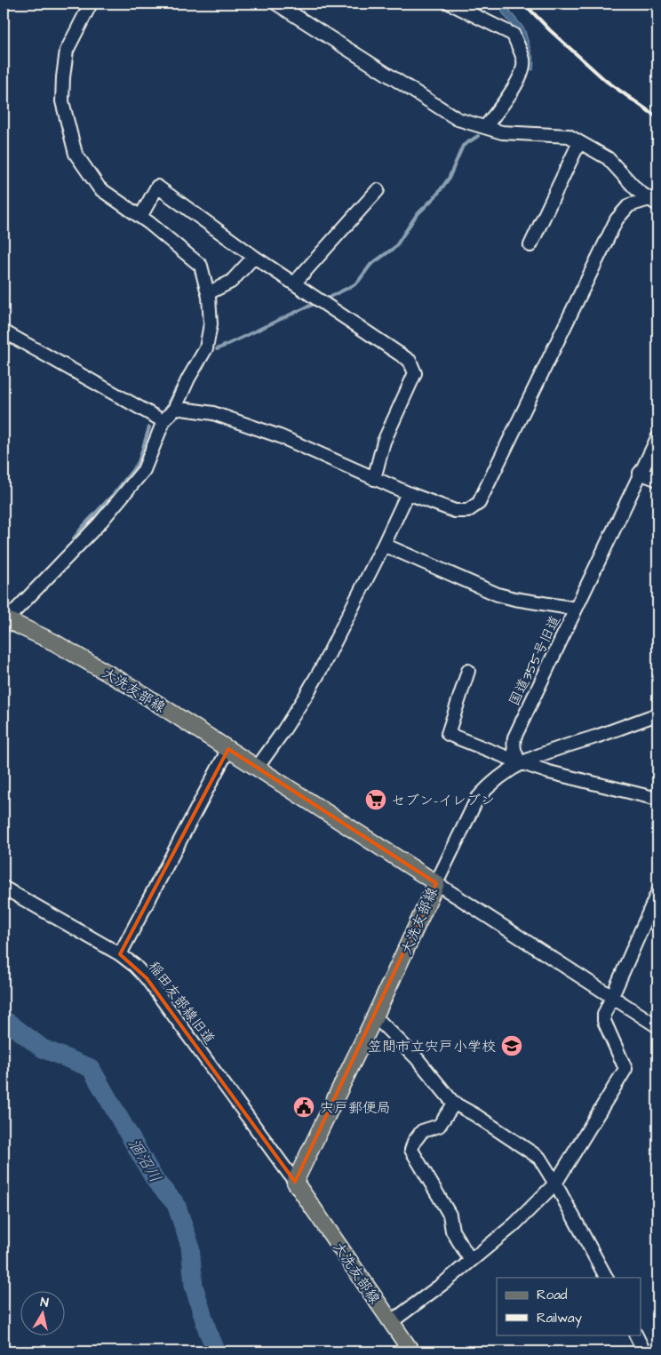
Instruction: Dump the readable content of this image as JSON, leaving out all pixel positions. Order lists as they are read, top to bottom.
{
  "streets": {
    "main road": ["大洗友部線"],
    "street": ["国道355号旧道", "稲田友部線旧道"]
  },
  "crossings": [
    ["大洗友部線", "稲田友部線旧道"]
  ],
  "water": ["涸沼川"],
  "places": {
    "supermarket": ["セブン-イレブン"],
    "school or university": ["笠間市立宍戸小学校"],
    "public building": ["宍戸郵便局"]
  },
  "legend": ["Road", "Railway"],
  "north": "top"
}
